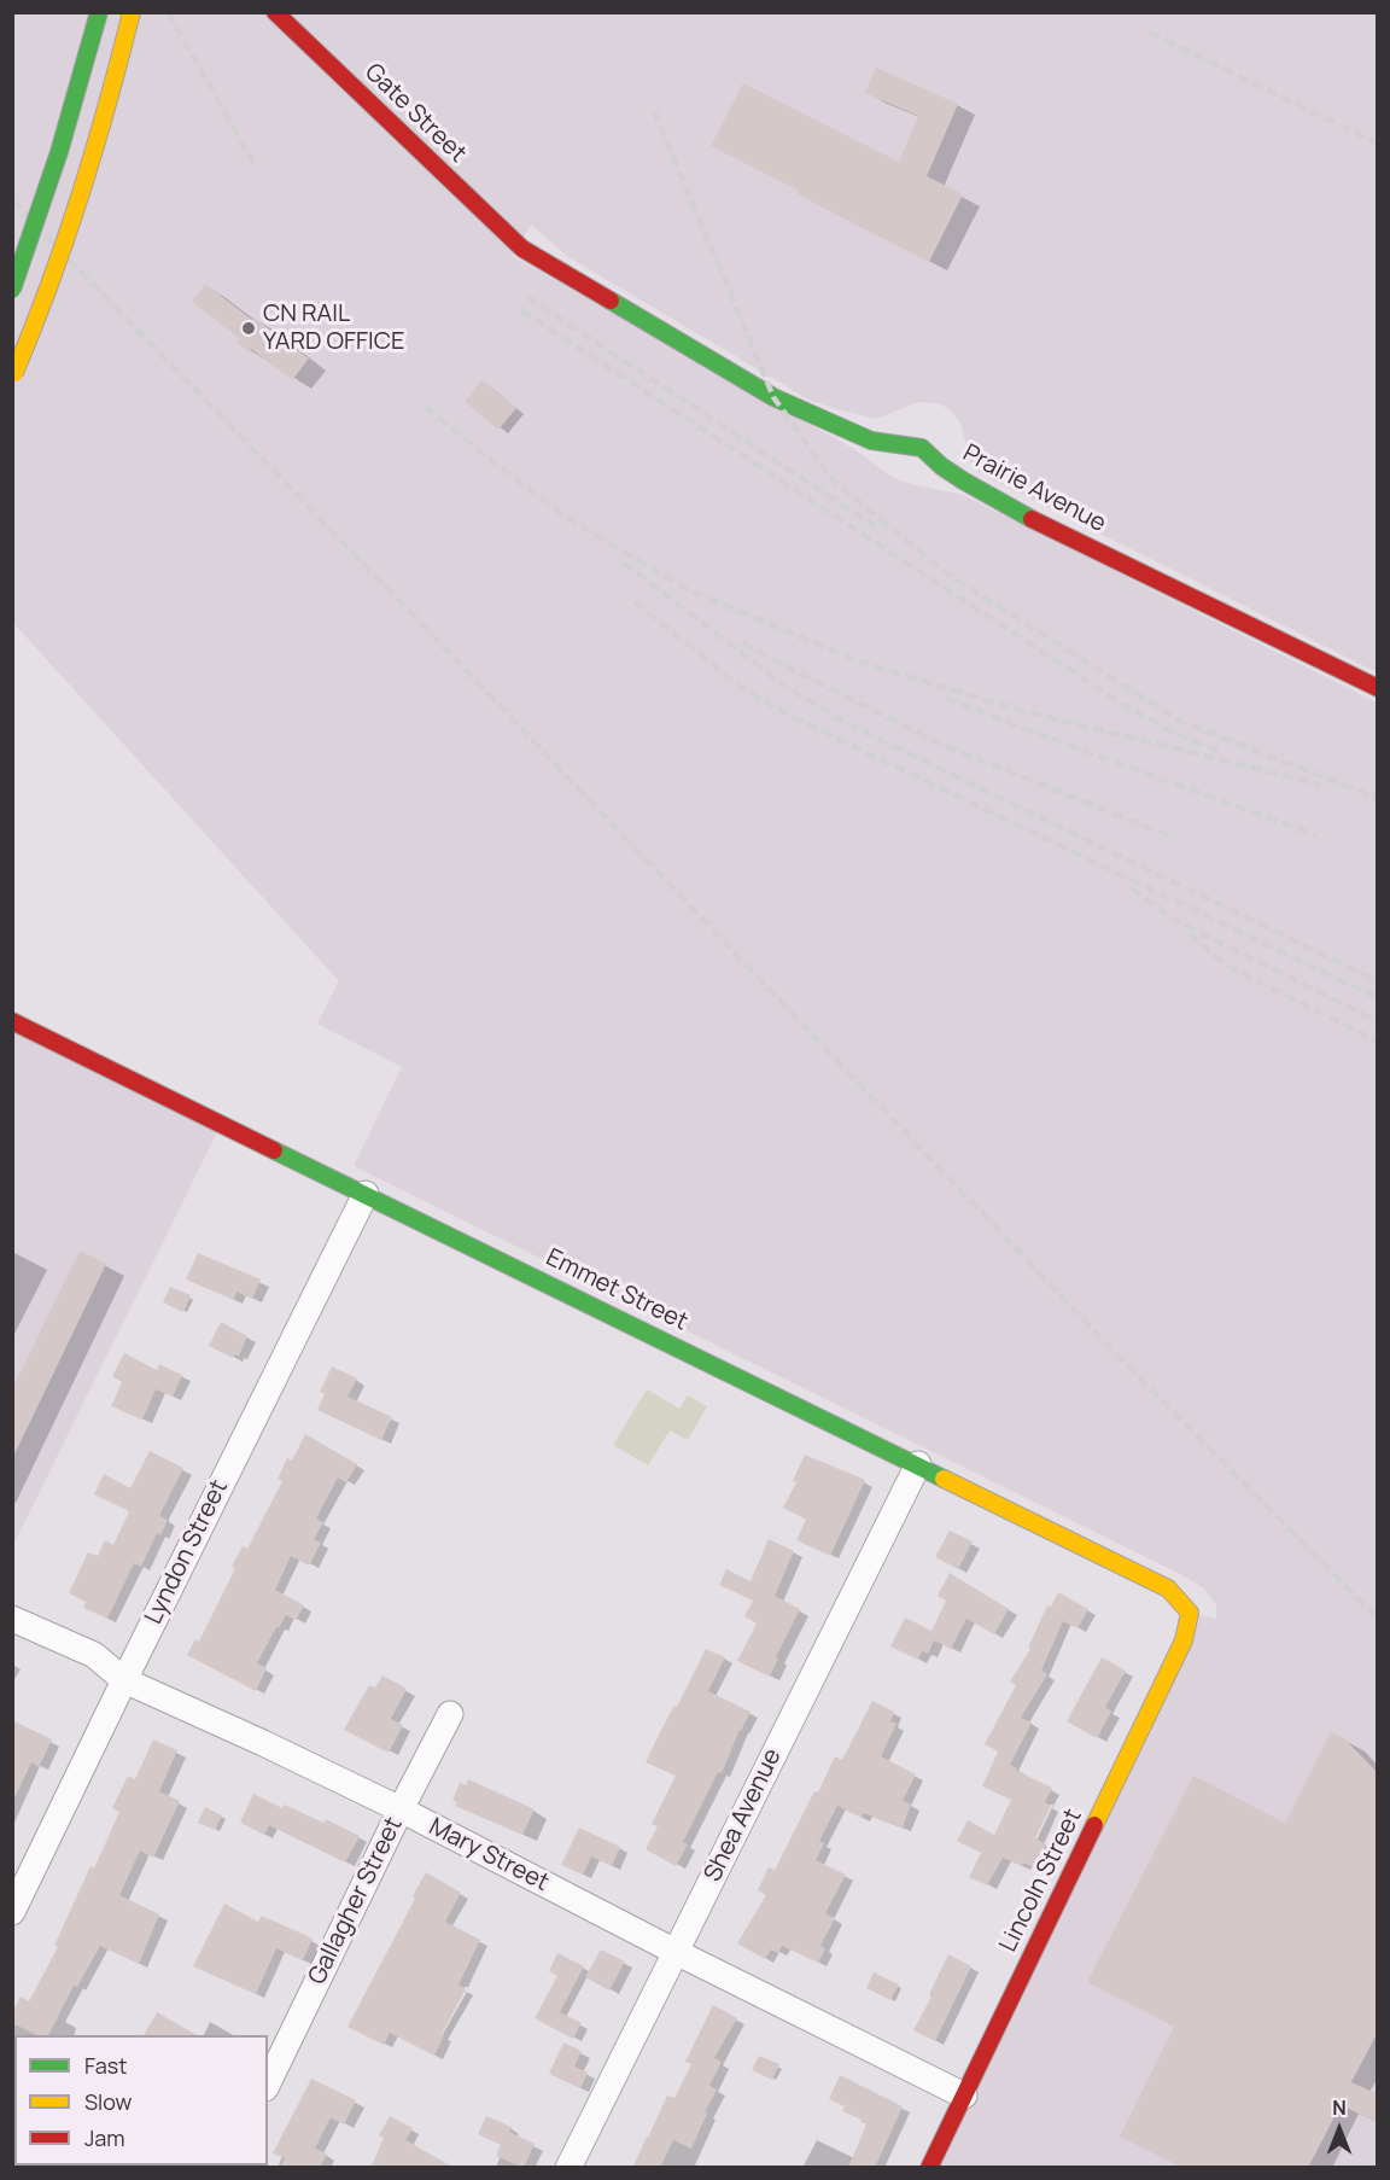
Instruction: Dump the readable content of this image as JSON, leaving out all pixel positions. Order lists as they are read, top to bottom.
{
  "streets": {
    "street": [
      "Gate Street",
      "Prairie Avenue",
      "Emmet Street",
      "Lyndon Street",
      "Shea Avenue",
      "Mary Street",
      "Lincoln Street",
      "Gallagher Street"
    ]
  },
  "crossings": [
    ["Gate Street", "Prairie Avenue"],
    ["Emmet Street", "Lyndon Street"],
    ["Emmet Street", "Shea Avenue"],
    ["Emmet Street", "Lincoln Street"],
    ["Lyndon Street", "Mary Street"],
    ["Shea Avenue", "Mary Street"],
    ["Mary Street", "Lincoln Street"],
    ["Mary Street", "Gallagher Street"]
  ],
  "places": ["CN RAIL YARD OFFICE"],
  "legend": ["Fast", "Slow", "Jam"],
  "north": "top"
}
